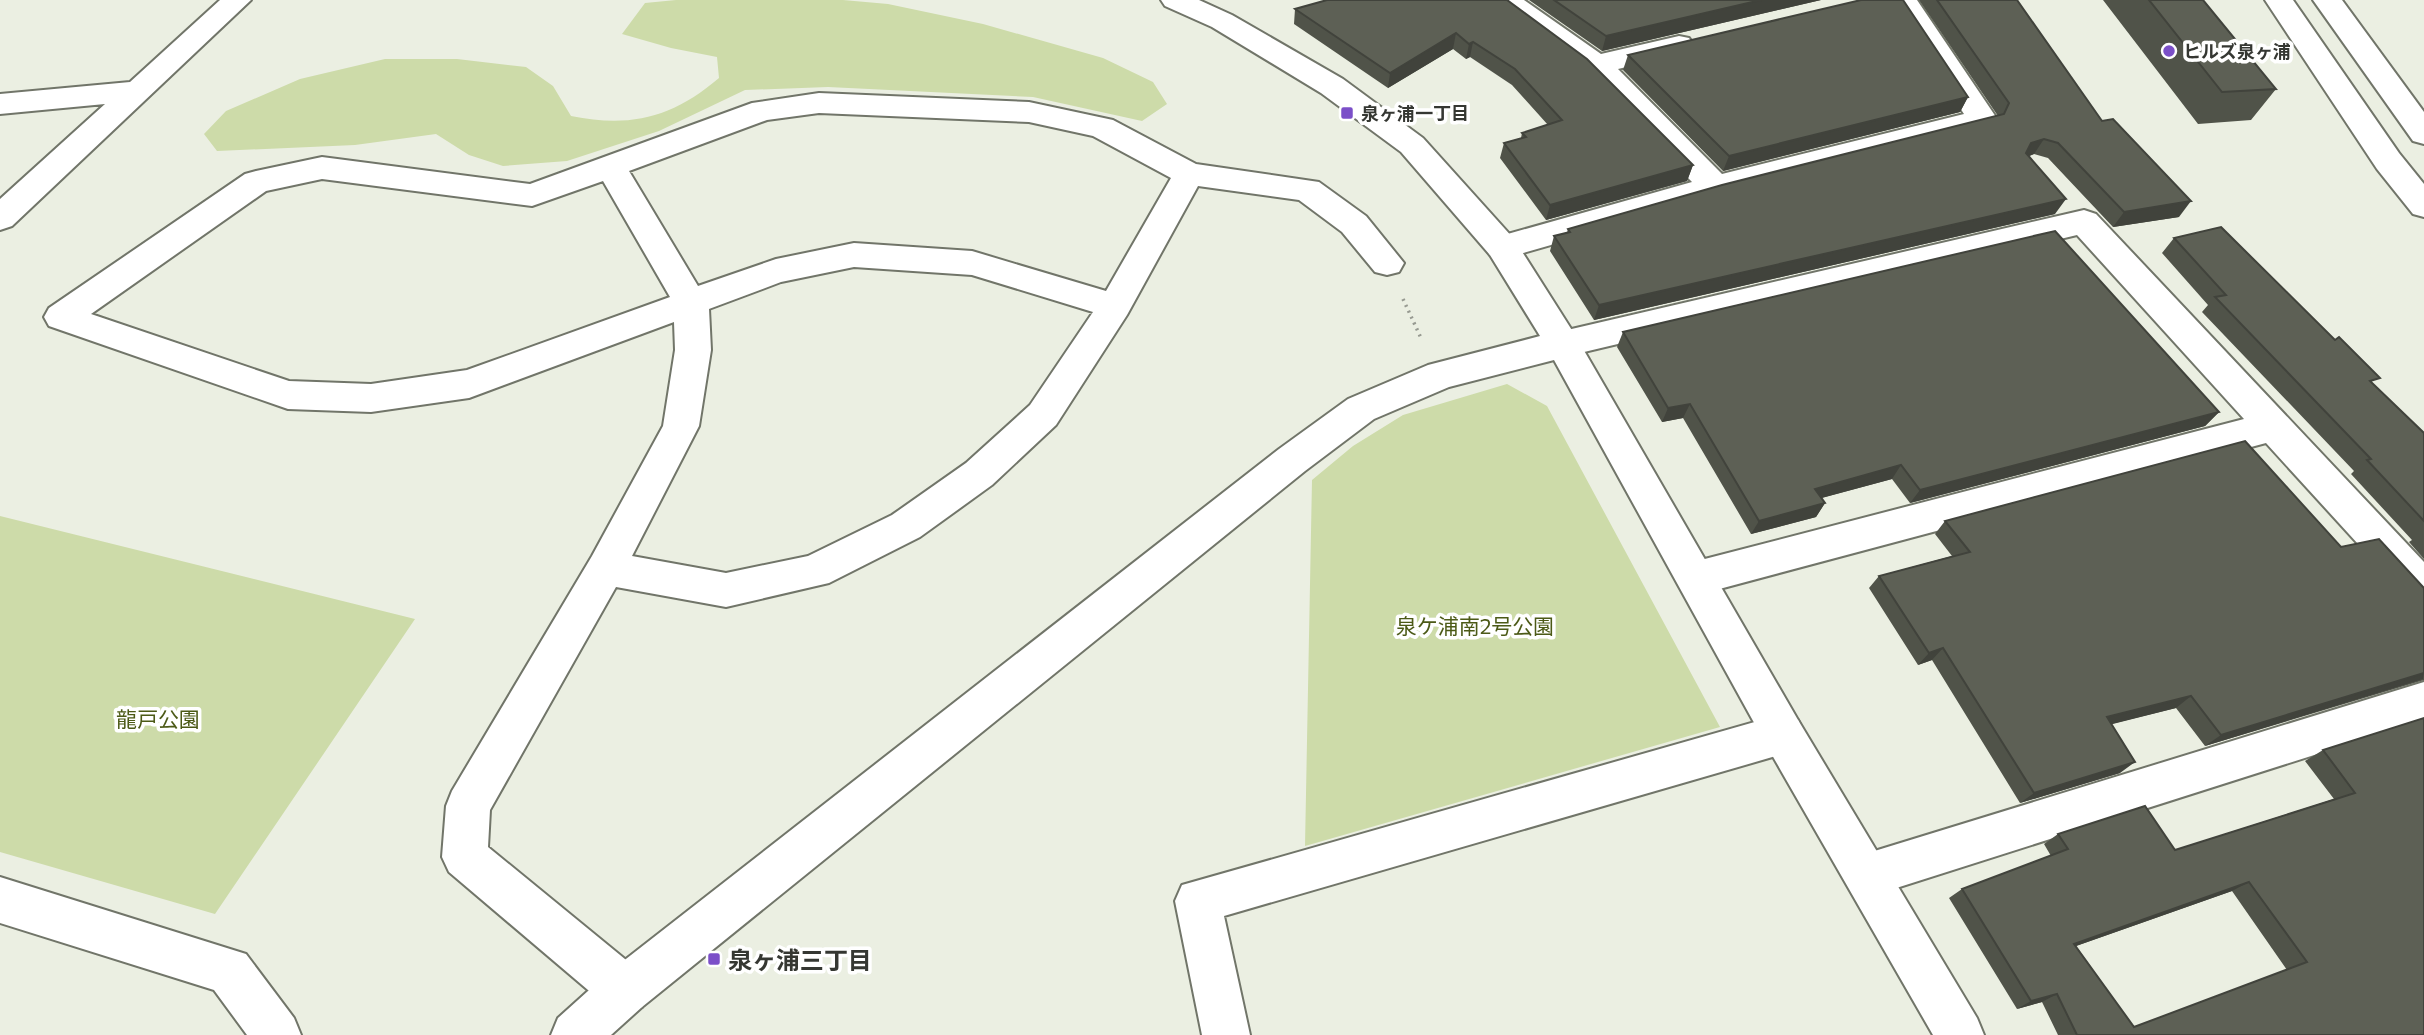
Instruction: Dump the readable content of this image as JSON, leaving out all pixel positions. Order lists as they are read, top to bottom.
{
  "parks": ["泉ケ浦南2号公園", "龍戸公園"],
  "places": {
    "other": ["ヒルズ泉ヶ浦"],
    "transit": ["泉ヶ浦一丁目", "泉ヶ浦三丁目"]
  }
}
